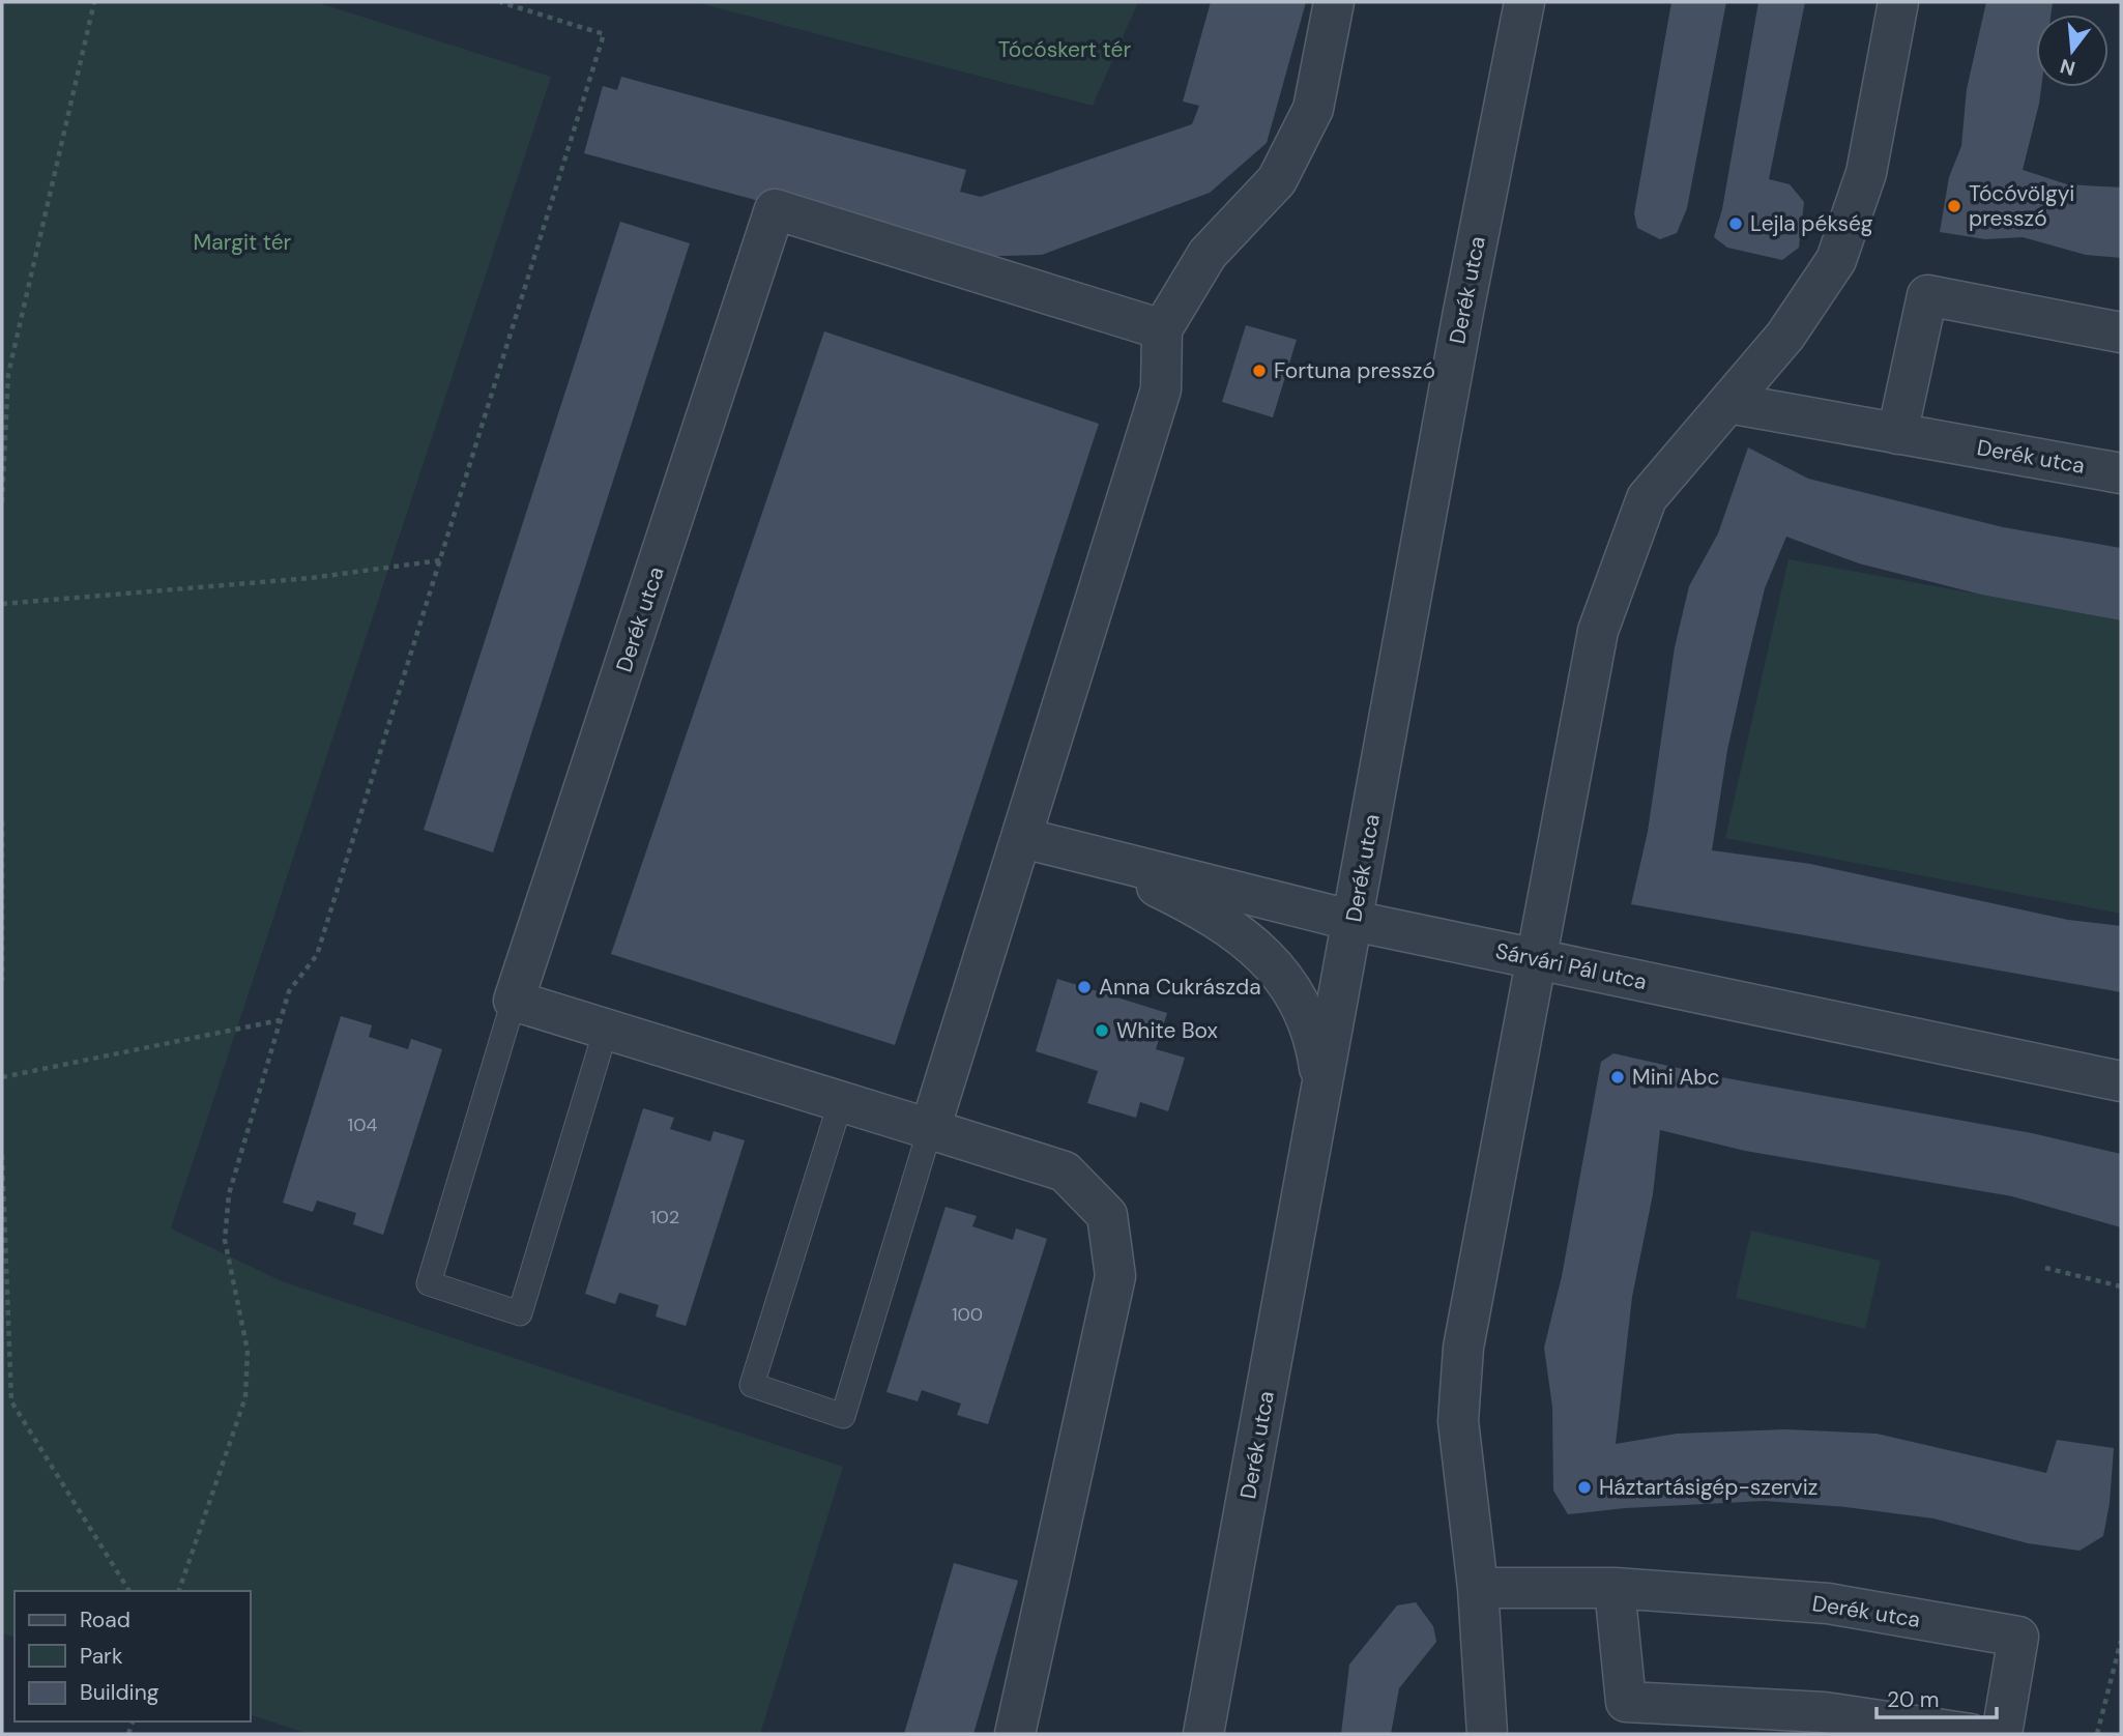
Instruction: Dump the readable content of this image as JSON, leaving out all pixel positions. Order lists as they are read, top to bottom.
{
  "streets": {
    "street": ["Derék utca", "Sárvári Pál utca"]
  },
  "crossings": [
    ["Derék utca", "Sárvári Pál utca"]
  ],
  "parks": ["Tócóskert tér", "Margit tér"],
  "places": [
    "Tócóvölgyi presszó",
    "Lejla pékség",
    "Fortuna presszó",
    "Anna Cukrászda",
    "White Box",
    "Mini Abc",
    "Háztartásigép-szerviz"
  ],
  "house_numbers": ["104", "102", "100"],
  "legend": ["Road", "Park", "Building"],
  "scale_bar": "20 m",
  "north": "bottom"
}
